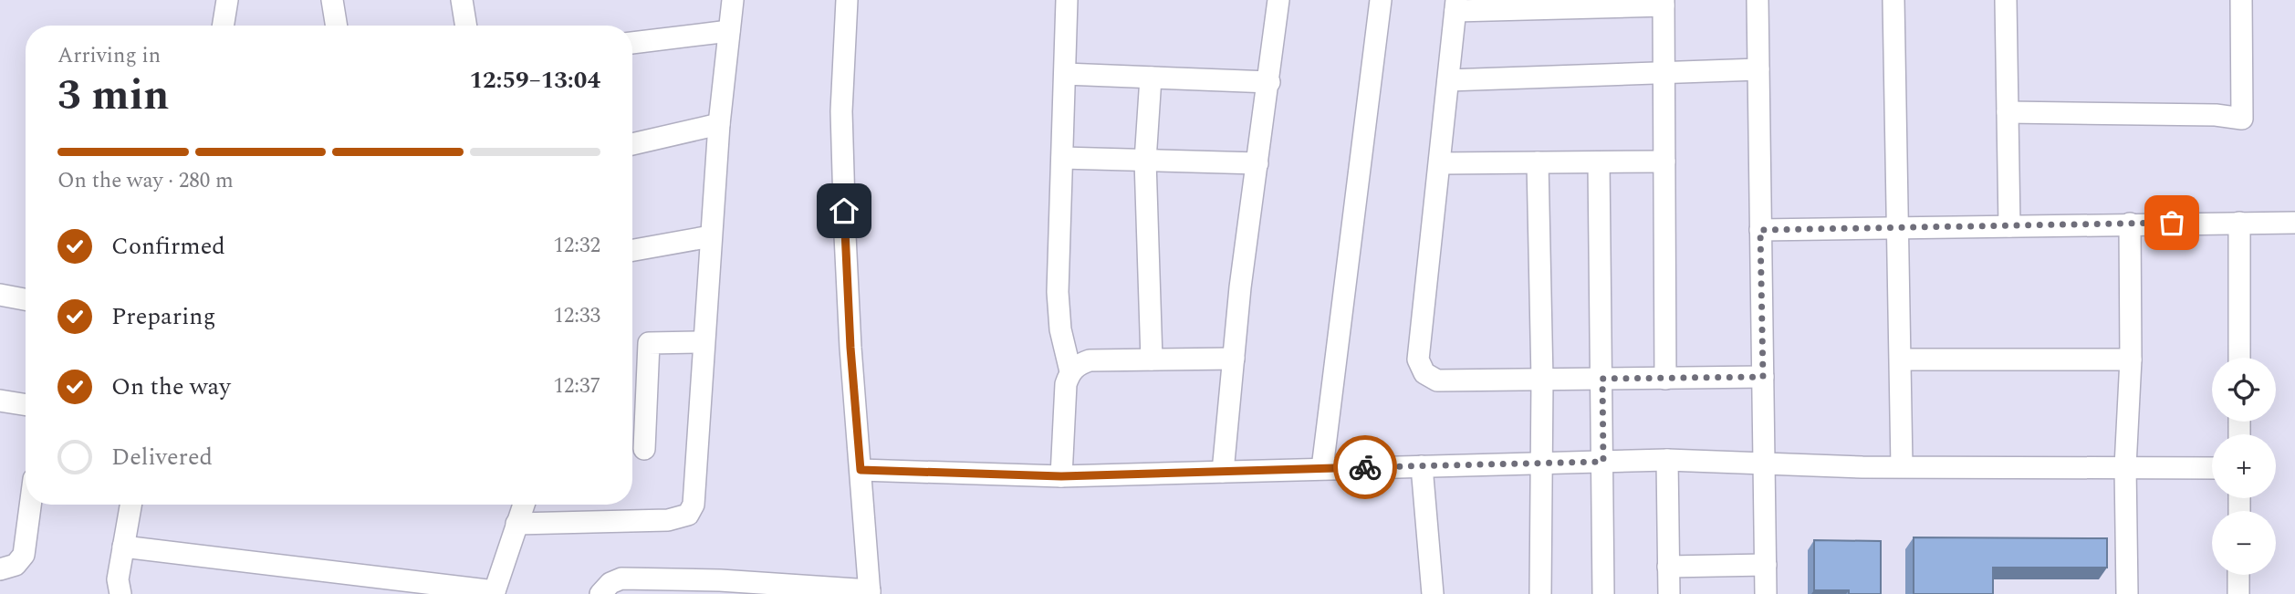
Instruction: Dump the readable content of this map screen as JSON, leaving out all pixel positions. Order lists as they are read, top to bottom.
{
  "page": {
    "heading": ["3 min", "Arriving in", "12:59–13:04"],
    "bar": "On the way · 280 m",
    "list": [
      ["Confirmed", "12:32"],
      ["Preparing", "12:33"],
      ["On the way", "12:37"],
      "Delivered"
    ],
    "map_buttons": ["+", "−"]
  }
}
